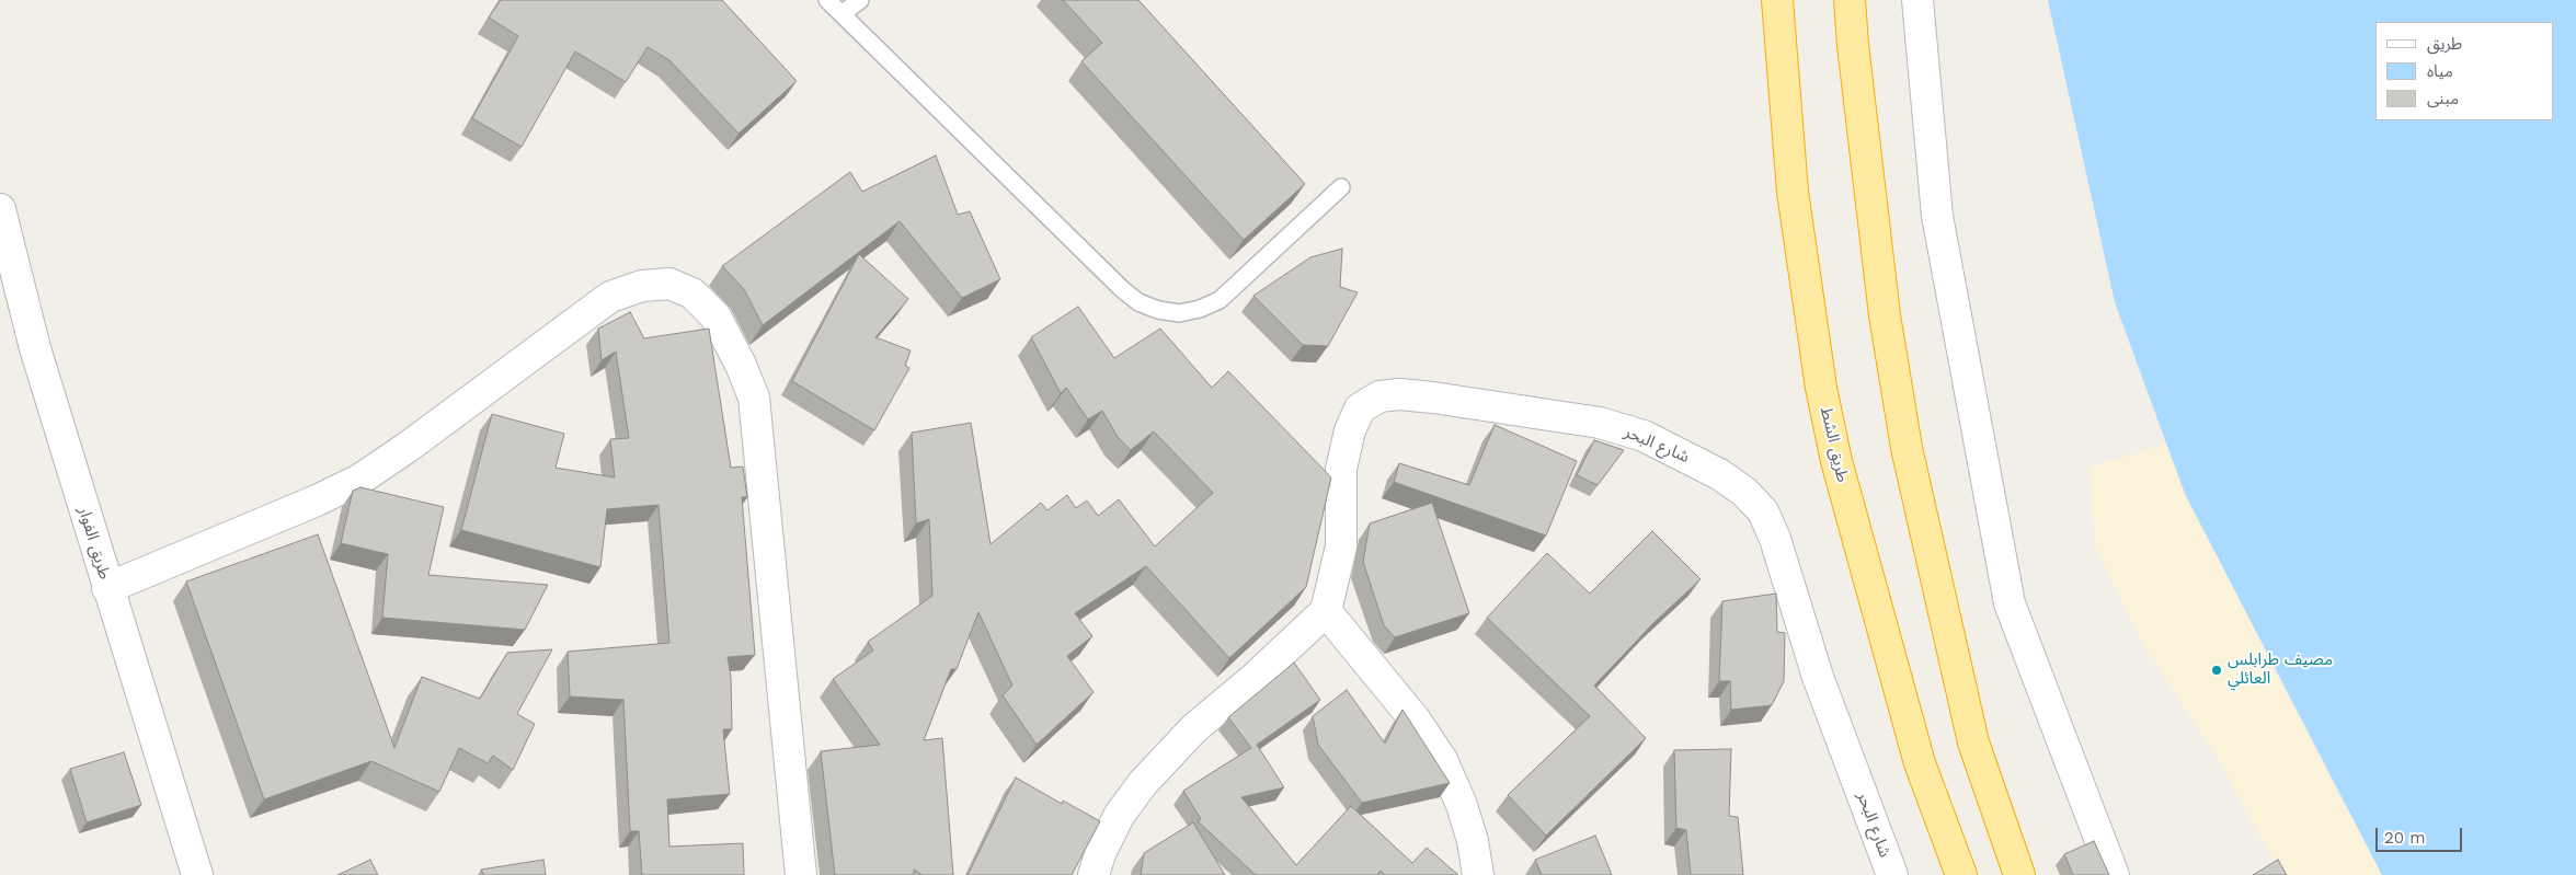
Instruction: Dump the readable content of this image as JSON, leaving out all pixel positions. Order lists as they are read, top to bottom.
{
  "streets": {
    "highway": ["طريق الشط"],
    "street": ["شارع البحر", "طريق الفوار"]
  },
  "places": ["مصيف طرابلس العائلي"],
  "legend": ["طريق", "مياه", "مبنى"],
  "scale_bar": "20 m"
}
